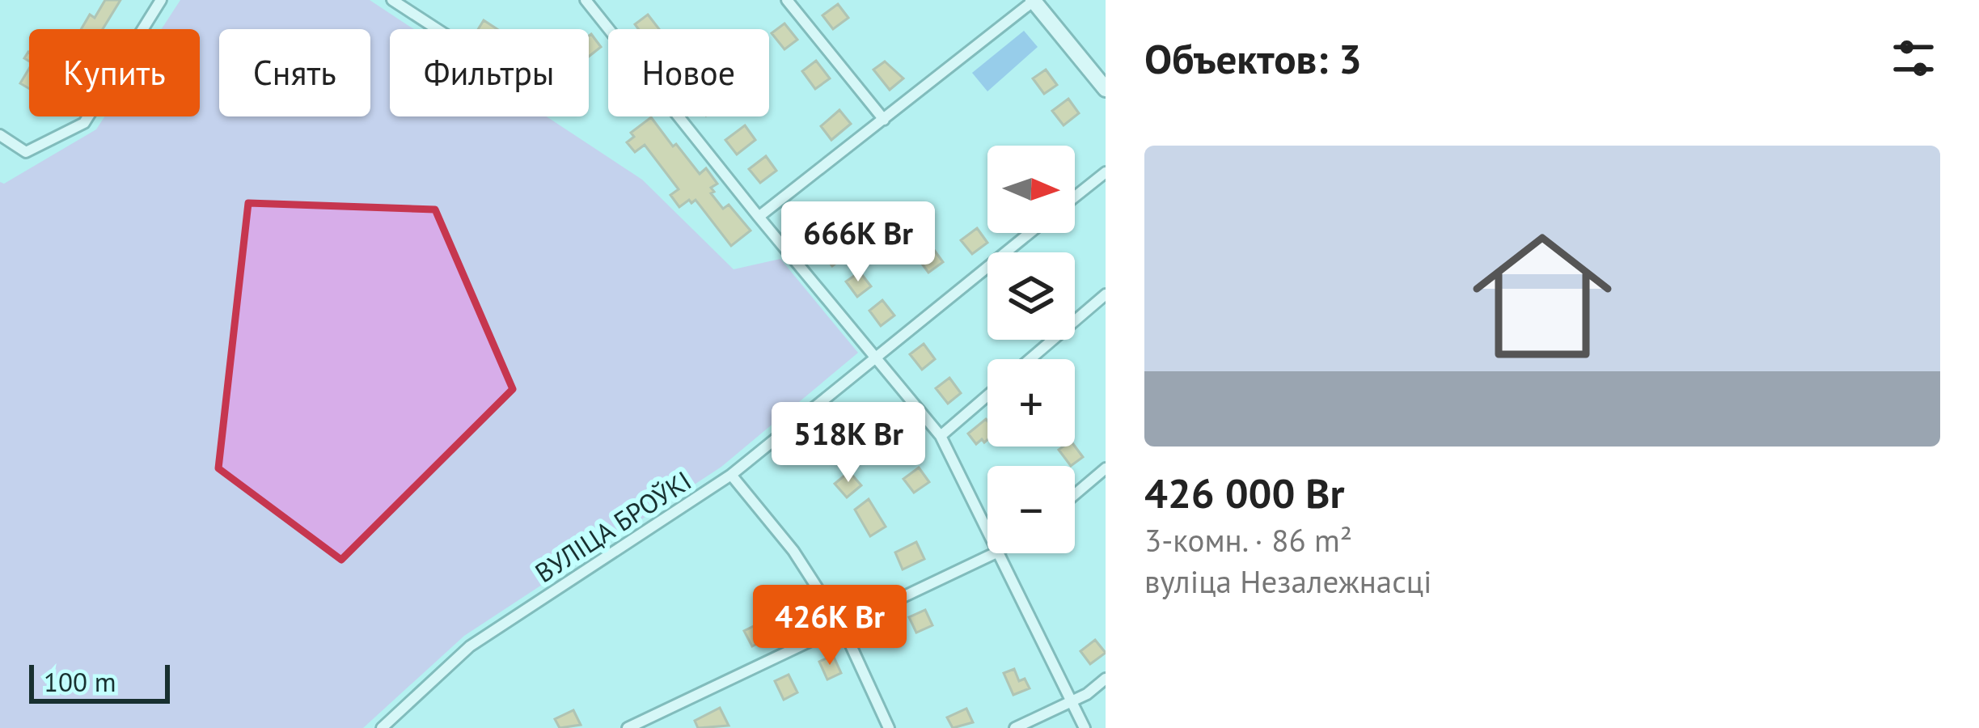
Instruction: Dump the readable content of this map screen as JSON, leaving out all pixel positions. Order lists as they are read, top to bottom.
{
  "streets": {
    "street": ["ВУЛІЦА БРОЎКІ"]
  },
  "scale_bar": "100 m",
  "north": "right",
  "page": {
    "heading": "Объектов: 3",
    "chip": [
      "Купить",
      "Снять",
      "Фильтры",
      "Новое"
    ],
    "list": [
      {
        "name": "426 000 Br",
        "note": "3-комн. · 86 m² · вуліца Незалежнасці"
      }
    ],
    "map_buttons": ["+", "−"],
    "price": ["666K Br", "518K Br", "426K Br"],
    "scale": "100 m"
  }
}
